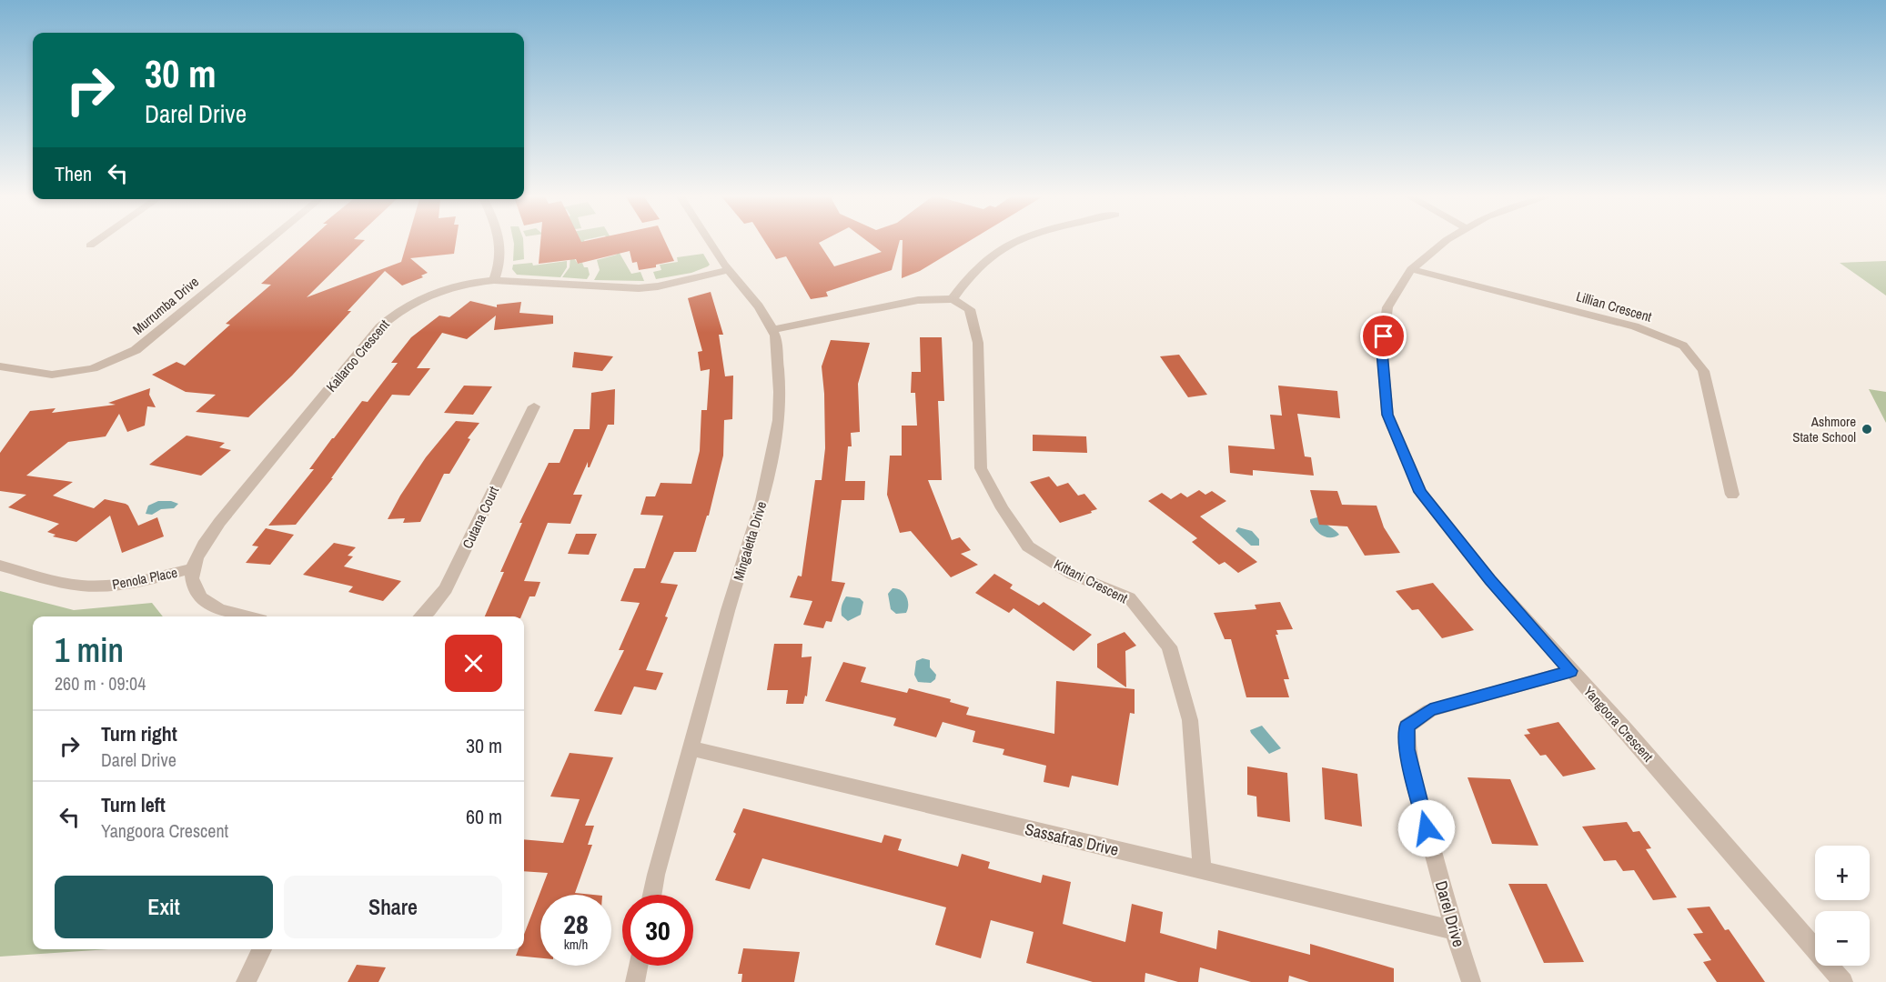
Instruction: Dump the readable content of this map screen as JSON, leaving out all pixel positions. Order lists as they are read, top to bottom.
{
  "streets": {
    "street": [
      "Murrumba Drive",
      "Lillian Crescent",
      "Kallaroo Crescent",
      "Cutana Court",
      "Mingaletta Drive",
      "Penola Place",
      "Kittani Crescent",
      "Yangoora Crescent",
      "Sassafras Drive",
      "Darel Drive"
    ]
  },
  "crossings": [
    ["Lillian Crescent", "Yangoora Crescent"],
    ["Kallaroo Crescent", "Mingaletta Drive"],
    ["Kallaroo Crescent", "Penola Place"],
    ["Mingaletta Drive", "Sassafras Drive"],
    ["Kittani Crescent", "Sassafras Drive"],
    ["Yangoora Crescent", "Darel Drive"],
    ["Sassafras Drive", "Darel Drive"]
  ],
  "places": ["Ashmore State School"],
  "page": {
    "turn": ["30 m", "Darel Drive"],
    "then": "Then",
    "heading": ["1 min", "260 m · 09:04"],
    "list": [
      {
        "name": "Turn right",
        "note": "Darel Drive",
        "value": "30 m"
      },
      {
        "name": "Turn left",
        "note": "Yangoora Crescent",
        "value": "60 m"
      }
    ],
    "map_buttons": ["+", "−"],
    "buttons": ["Exit", "Share"],
    "speed": "28 km/h",
    "limit": "30"
  }
}
